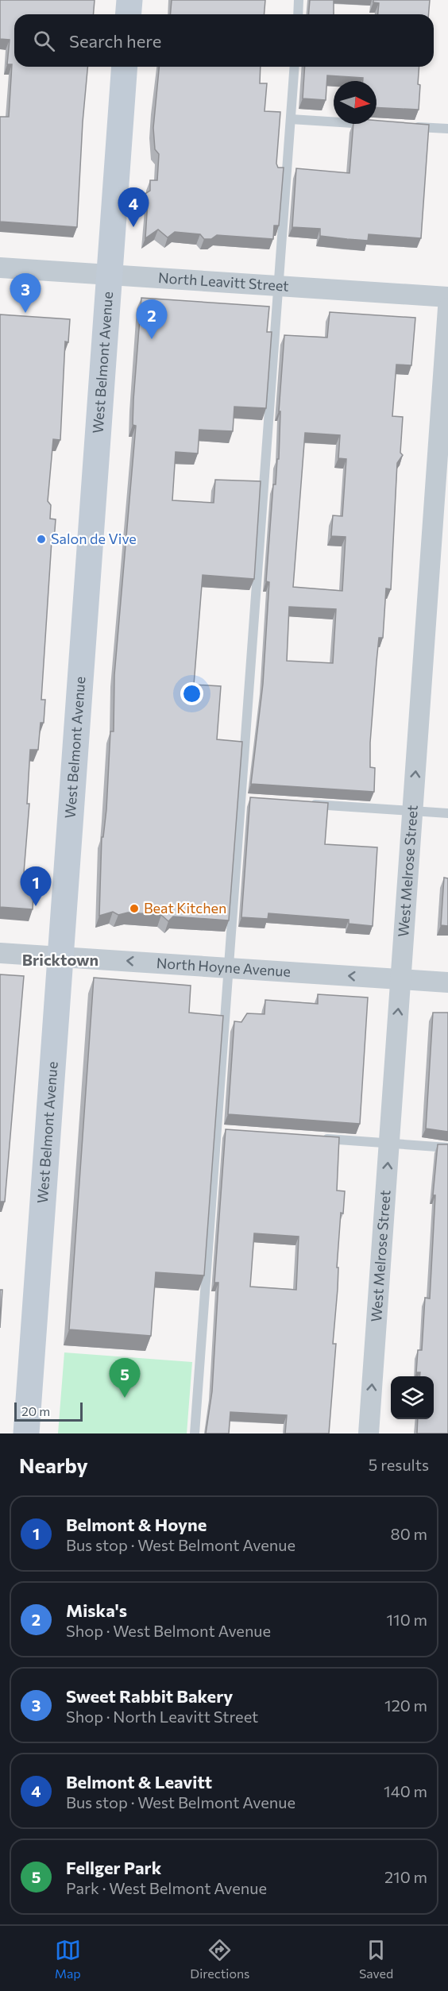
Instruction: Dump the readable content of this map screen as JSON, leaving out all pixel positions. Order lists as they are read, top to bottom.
{
  "streets": {
    "main road": ["West Belmont Avenue"],
    "street": ["North Leavitt Street", "West Melrose Street", "North Hoyne Avenue"]
  },
  "crossings": [
    ["North Leavitt Street", "West Belmont Avenue"],
    ["West Belmont Avenue", "North Hoyne Avenue"],
    ["West Melrose Street", "North Hoyne Avenue"]
  ],
  "one_way": ["West Melrose Street", "North Hoyne Avenue"],
  "districts": ["Bricktown"],
  "places": ["Salon de Vive", "Beat Kitchen"],
  "scale_bar": "20 m",
  "north": "right",
  "page": {
    "search": "Search here",
    "pins": [
      "4",
      "3",
      "2",
      "1",
      "5"
    ],
    "scale": "20 m",
    "heading": ["Nearby", "5 results"],
    "list": [
      {
        "mark": "1",
        "name": "Belmont & Hoyne",
        "note": "Bus stop · West Belmont Avenue",
        "value": "80 m"
      },
      {
        "mark": "2",
        "name": "Miska's",
        "note": "Shop · West Belmont Avenue",
        "value": "110 m"
      },
      {
        "mark": "3",
        "name": "Sweet Rabbit Bakery",
        "note": "Shop · North Leavitt Street",
        "value": "120 m"
      },
      {
        "mark": "4",
        "name": "Belmont & Leavitt",
        "note": "Bus stop · West Belmont Avenue",
        "value": "140 m"
      },
      {
        "mark": "5",
        "name": "Fellger Park",
        "note": "Park · West Belmont Avenue",
        "value": "210 m"
      }
    ],
    "nav": ["Map", "Directions", "Saved"]
  }
}
